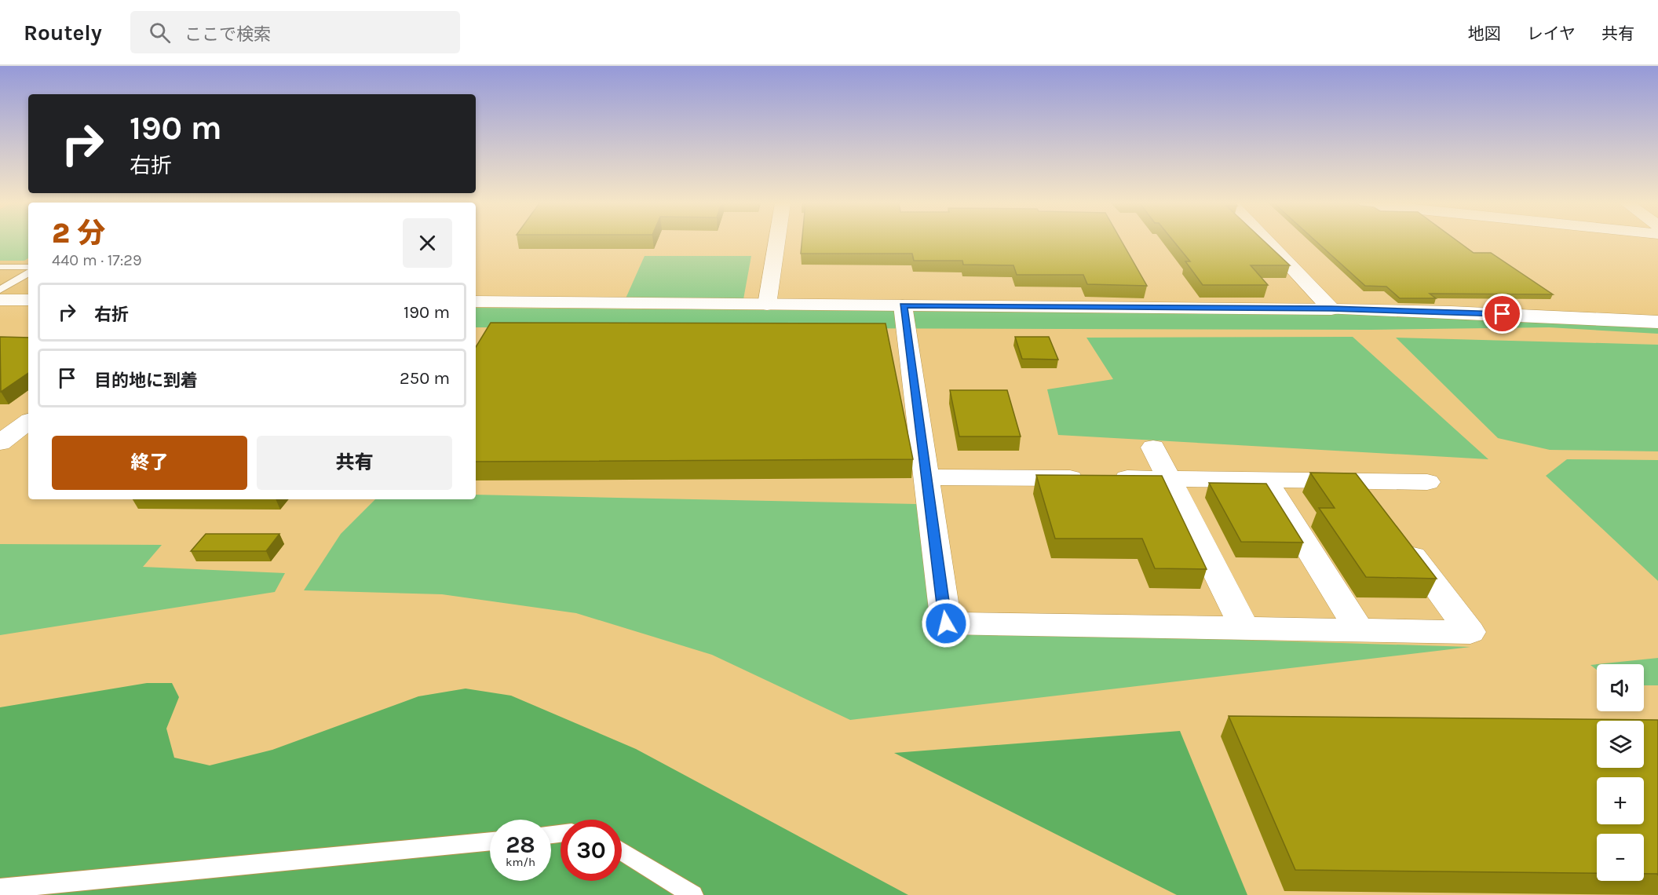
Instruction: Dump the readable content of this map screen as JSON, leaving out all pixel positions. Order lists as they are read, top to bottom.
{
  "page": {
    "header": "Routely",
    "search": "ここで検索",
    "nav": ["地図", "レイヤ", "共有"],
    "turn": ["190 m", "右折"],
    "heading": ["2 分", "440 m · 17:29"],
    "list": [
      {
        "name": "右折",
        "value": "190 m"
      },
      {
        "name": "目的地に到着",
        "value": "250 m"
      }
    ],
    "buttons": ["終了", "共有"],
    "map_buttons": ["+", "−"],
    "speed": "28 km/h",
    "limit": "30"
  }
}
